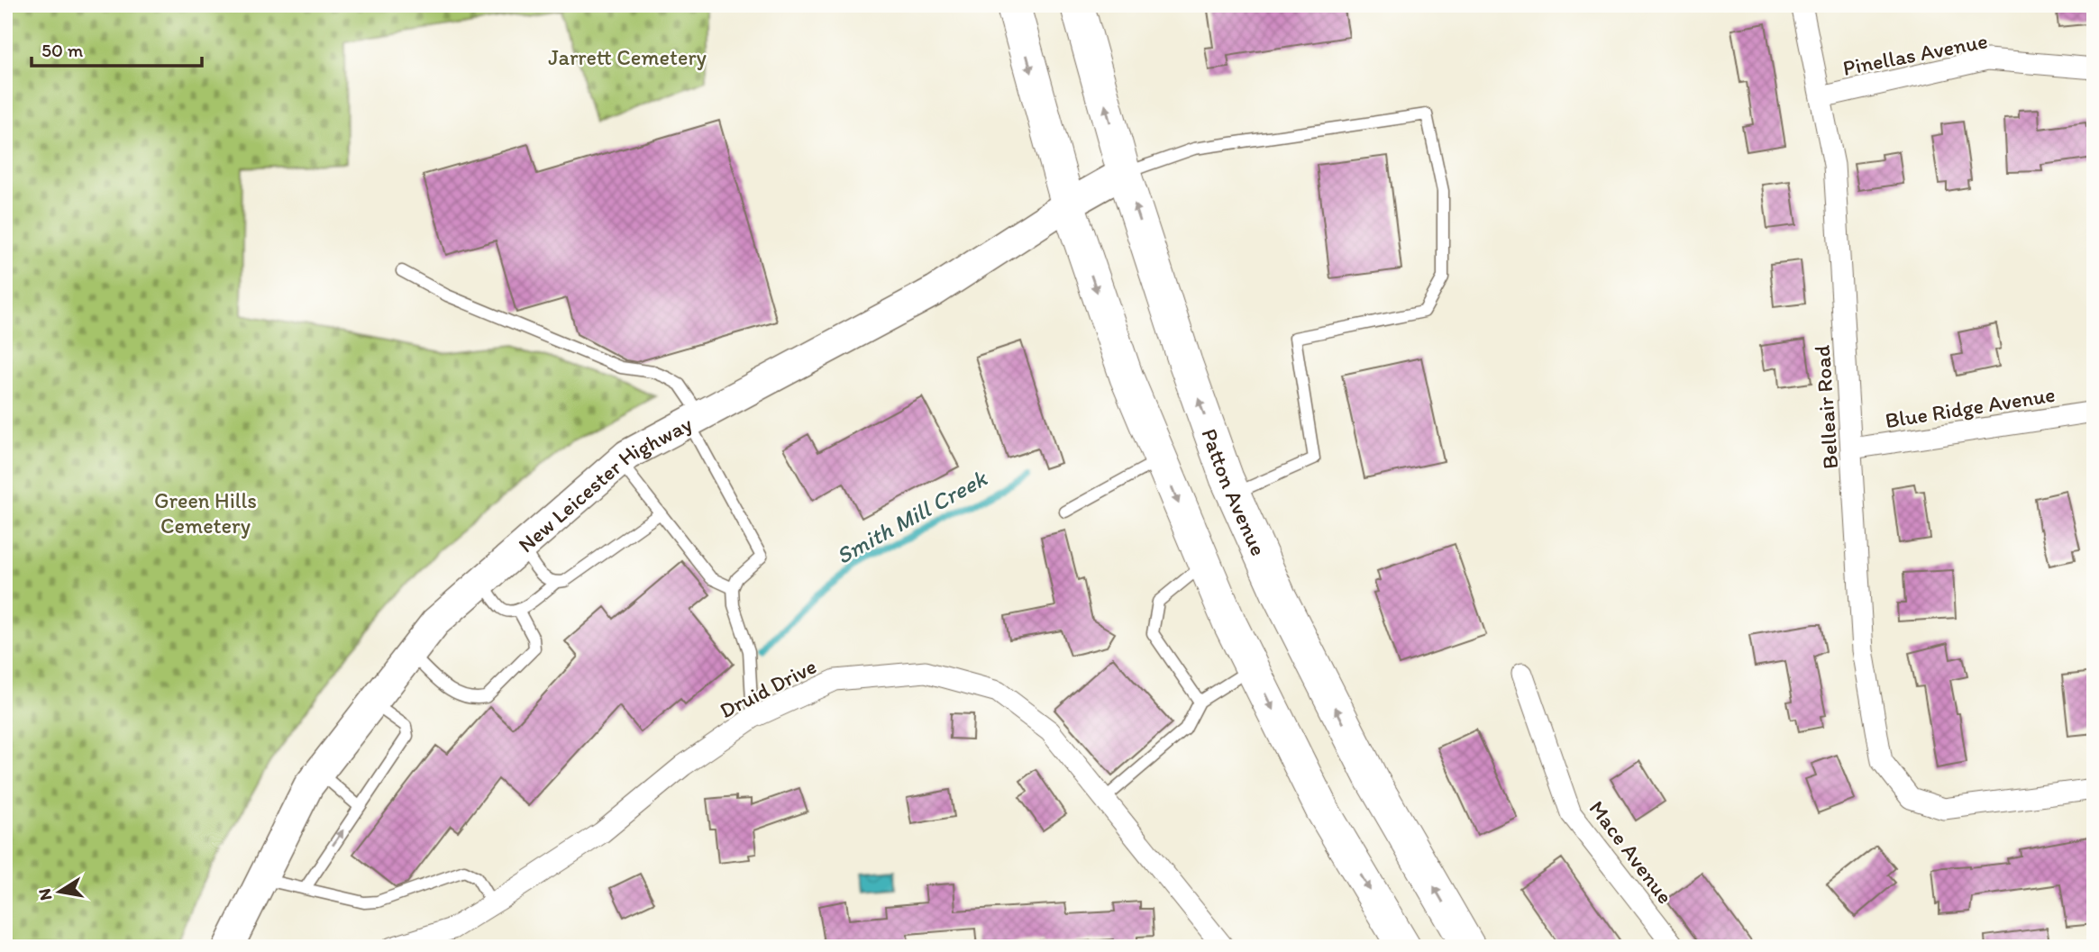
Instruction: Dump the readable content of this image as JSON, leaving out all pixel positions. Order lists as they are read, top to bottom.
{
  "streets": {
    "main road": ["New Leicester Highway", "Patton Avenue"],
    "street": [
      "Pinellas Avenue",
      "Belleair Road",
      "Blue Ridge Avenue",
      "Druid Drive",
      "Mace Avenue"
    ]
  },
  "crossings": [
    ["Pinellas Avenue", "Belleair Road"],
    ["Belleair Road", "Blue Ridge Avenue"],
    ["New Leicester Highway", "Patton Avenue"]
  ],
  "water": ["Smith Mill Creek"],
  "parks": ["Jarrett Cemetery", "Green Hills Cemetery"],
  "scale_bar": "50 m",
  "north": "left"
}
